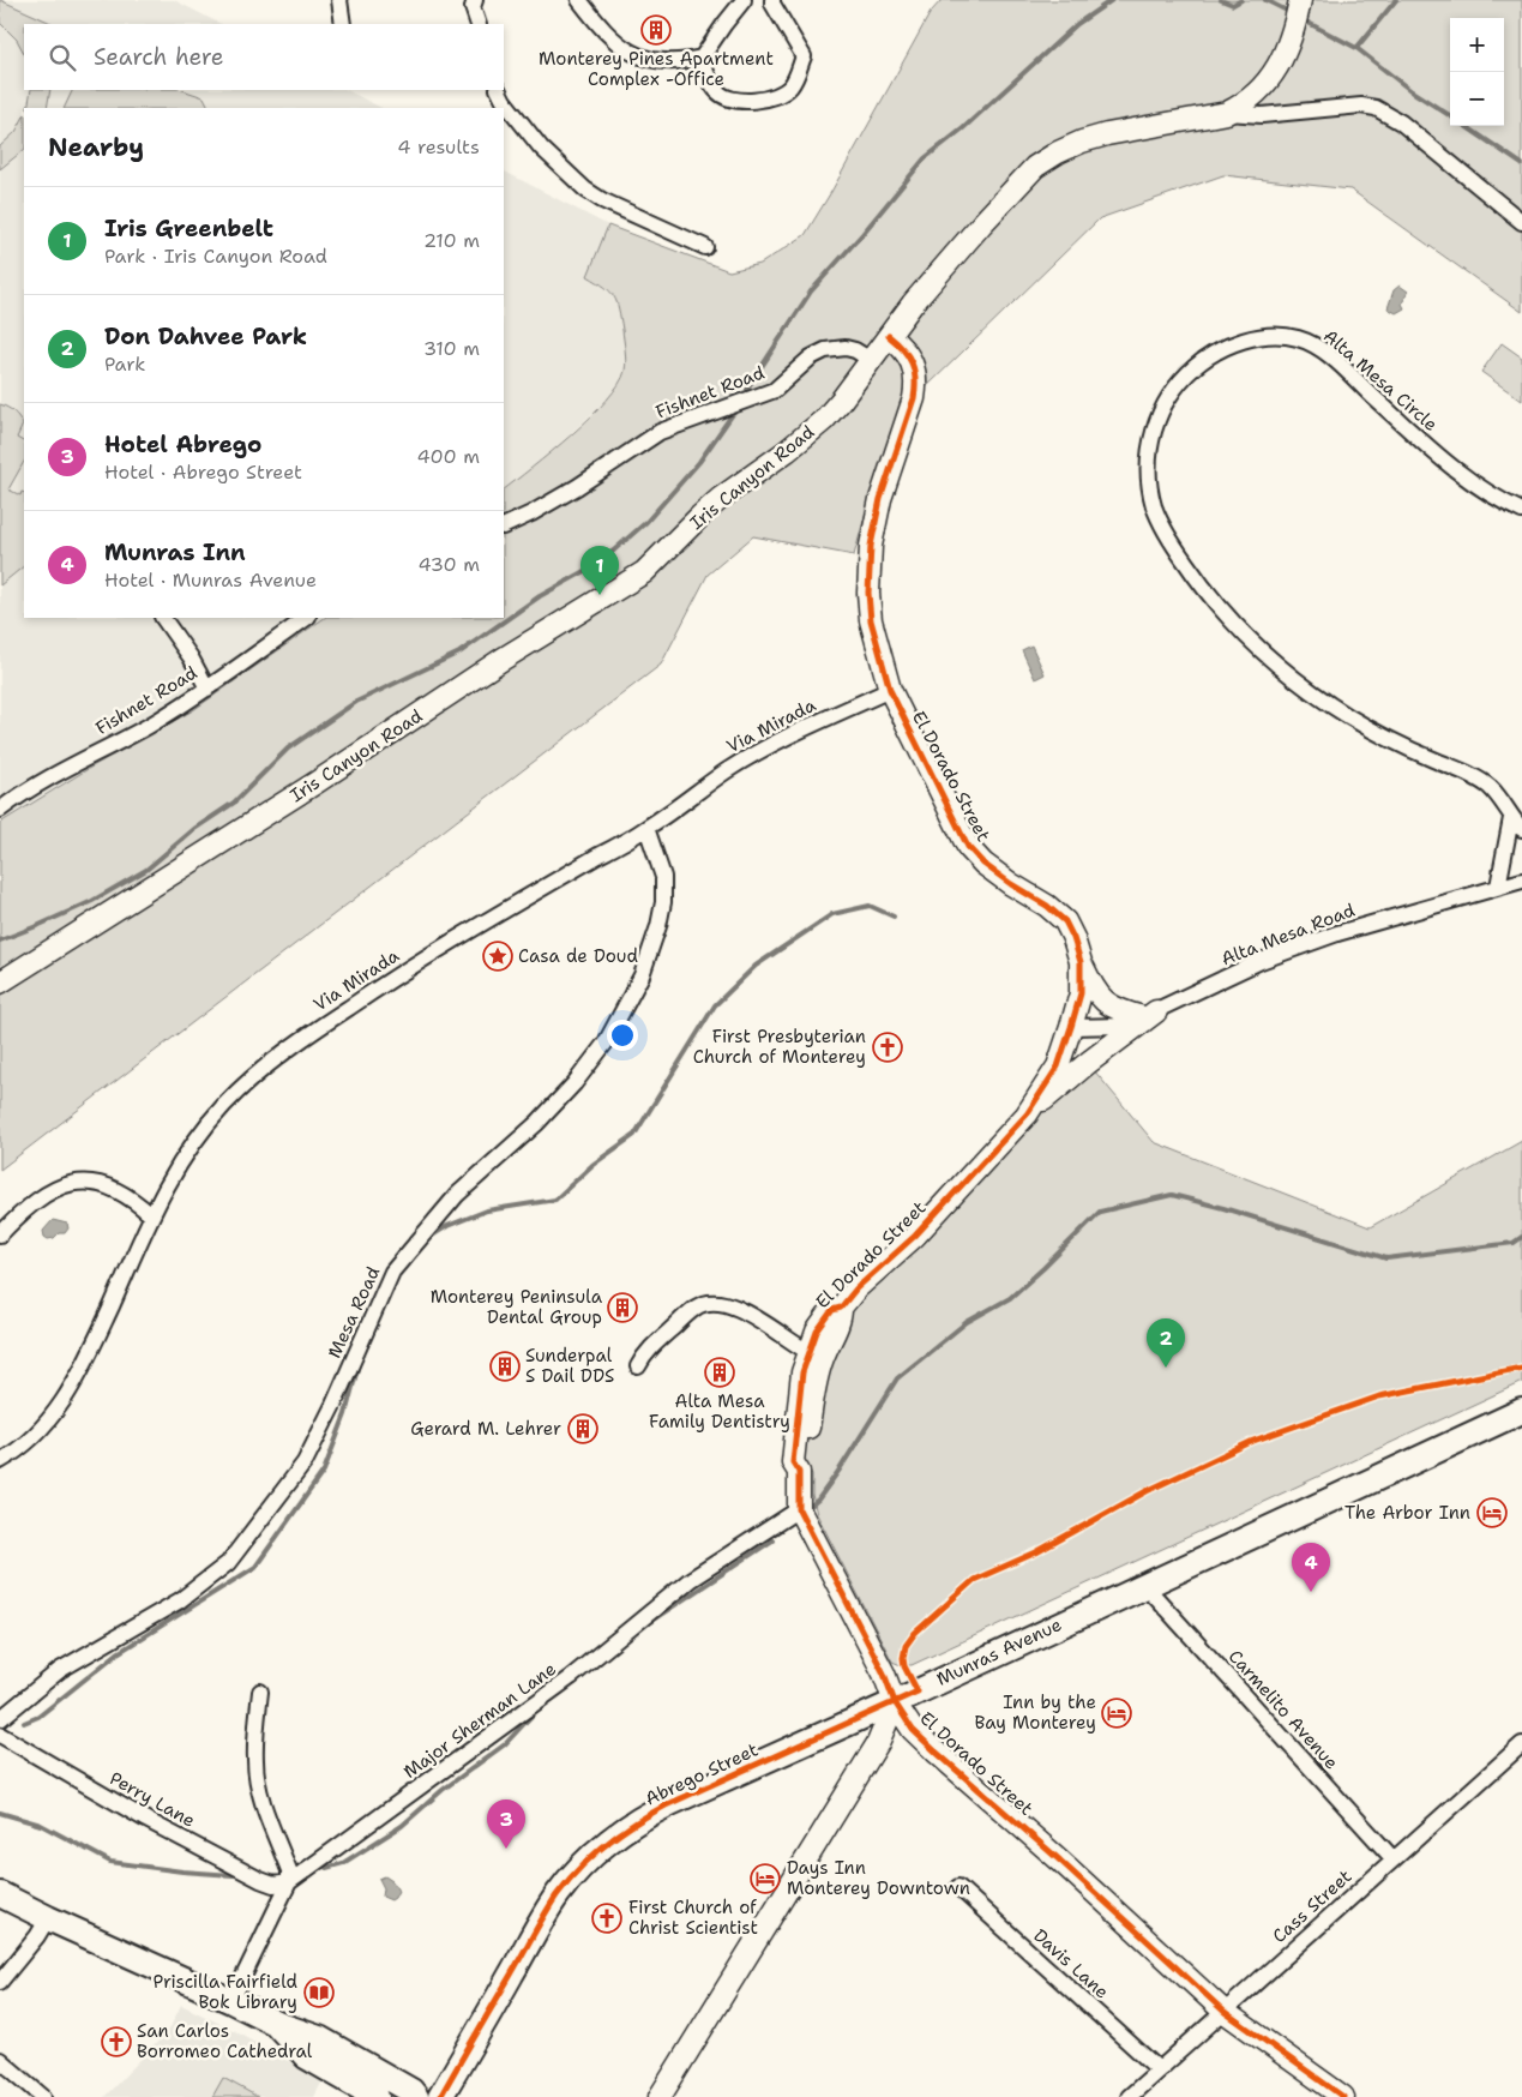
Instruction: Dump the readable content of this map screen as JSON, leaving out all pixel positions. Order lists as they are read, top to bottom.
{
  "streets": {
    "main road": ["Munras Avenue", "Abrego Street"],
    "street": [
      "Alta Mesa Circle",
      "Fishnet Road",
      "Iris Canyon Road",
      "Via Mirada",
      "El Dorado Street",
      "Alta Mesa Road",
      "Mesa Road",
      "Carmelito Avenue",
      "Major Sherman Lane",
      "Perry Lane",
      "Cass Street",
      "Davis Lane"
    ]
  },
  "crossings": [
    ["Alta Mesa Circle", "Alta Mesa Road"],
    ["Fishnet Road", "Iris Canyon Road"],
    ["Iris Canyon Road", "El Dorado Street"],
    ["Via Mirada", "El Dorado Street"],
    ["Via Mirada", "Mesa Road"],
    ["El Dorado Street", "Alta Mesa Road"],
    ["El Dorado Street", "Munras Avenue"],
    ["El Dorado Street", "Major Sherman Lane"],
    ["El Dorado Street", "Abrego Street"],
    ["El Dorado Street", "Cass Street"],
    ["Munras Avenue", "Carmelito Avenue"],
    ["Munras Avenue", "Abrego Street"],
    ["Carmelito Avenue", "Cass Street"],
    ["Major Sherman Lane", "Perry Lane"],
    ["Cass Street", "Davis Lane"]
  ],
  "places": {
    "building": [
      "Monterey Pines Apartment Complex -Office",
      "Monterey Peninsula Dental Group",
      "Sunderpal S Dail DDS",
      "Alta Mesa Family Dentistry",
      "Gerard M. Lehrer"
    ],
    "place": ["Casa de Doud"],
    "church": ["First Presbyterian Church of Monterey", "First Church of Christ Scientist", "San Carlos Borromeo Cathedral"],
    "hotel": ["The Arbor Inn", "Inn by the Bay Monterey", "Days Inn Monterey Downtown"],
    "library": ["Priscilla Fairfield Bok Library"]
  },
  "page": {
    "map_buttons": ["+", "−"],
    "search": "Search here",
    "heading": ["Nearby", "4 results"],
    "list": [
      {
        "mark": "1",
        "name": "Iris Greenbelt",
        "note": "Park · Iris Canyon Road",
        "value": "210 m"
      },
      {
        "mark": "2",
        "name": "Don Dahvee Park",
        "note": "Park",
        "value": "310 m"
      },
      {
        "mark": "3",
        "name": "Hotel Abrego",
        "note": "Hotel · Abrego Street",
        "value": "400 m"
      },
      {
        "mark": "4",
        "name": "Munras Inn",
        "note": "Hotel · Munras Avenue",
        "value": "430 m"
      }
    ],
    "pins": [
      "1",
      "2",
      "4",
      "3"
    ]
  }
}
